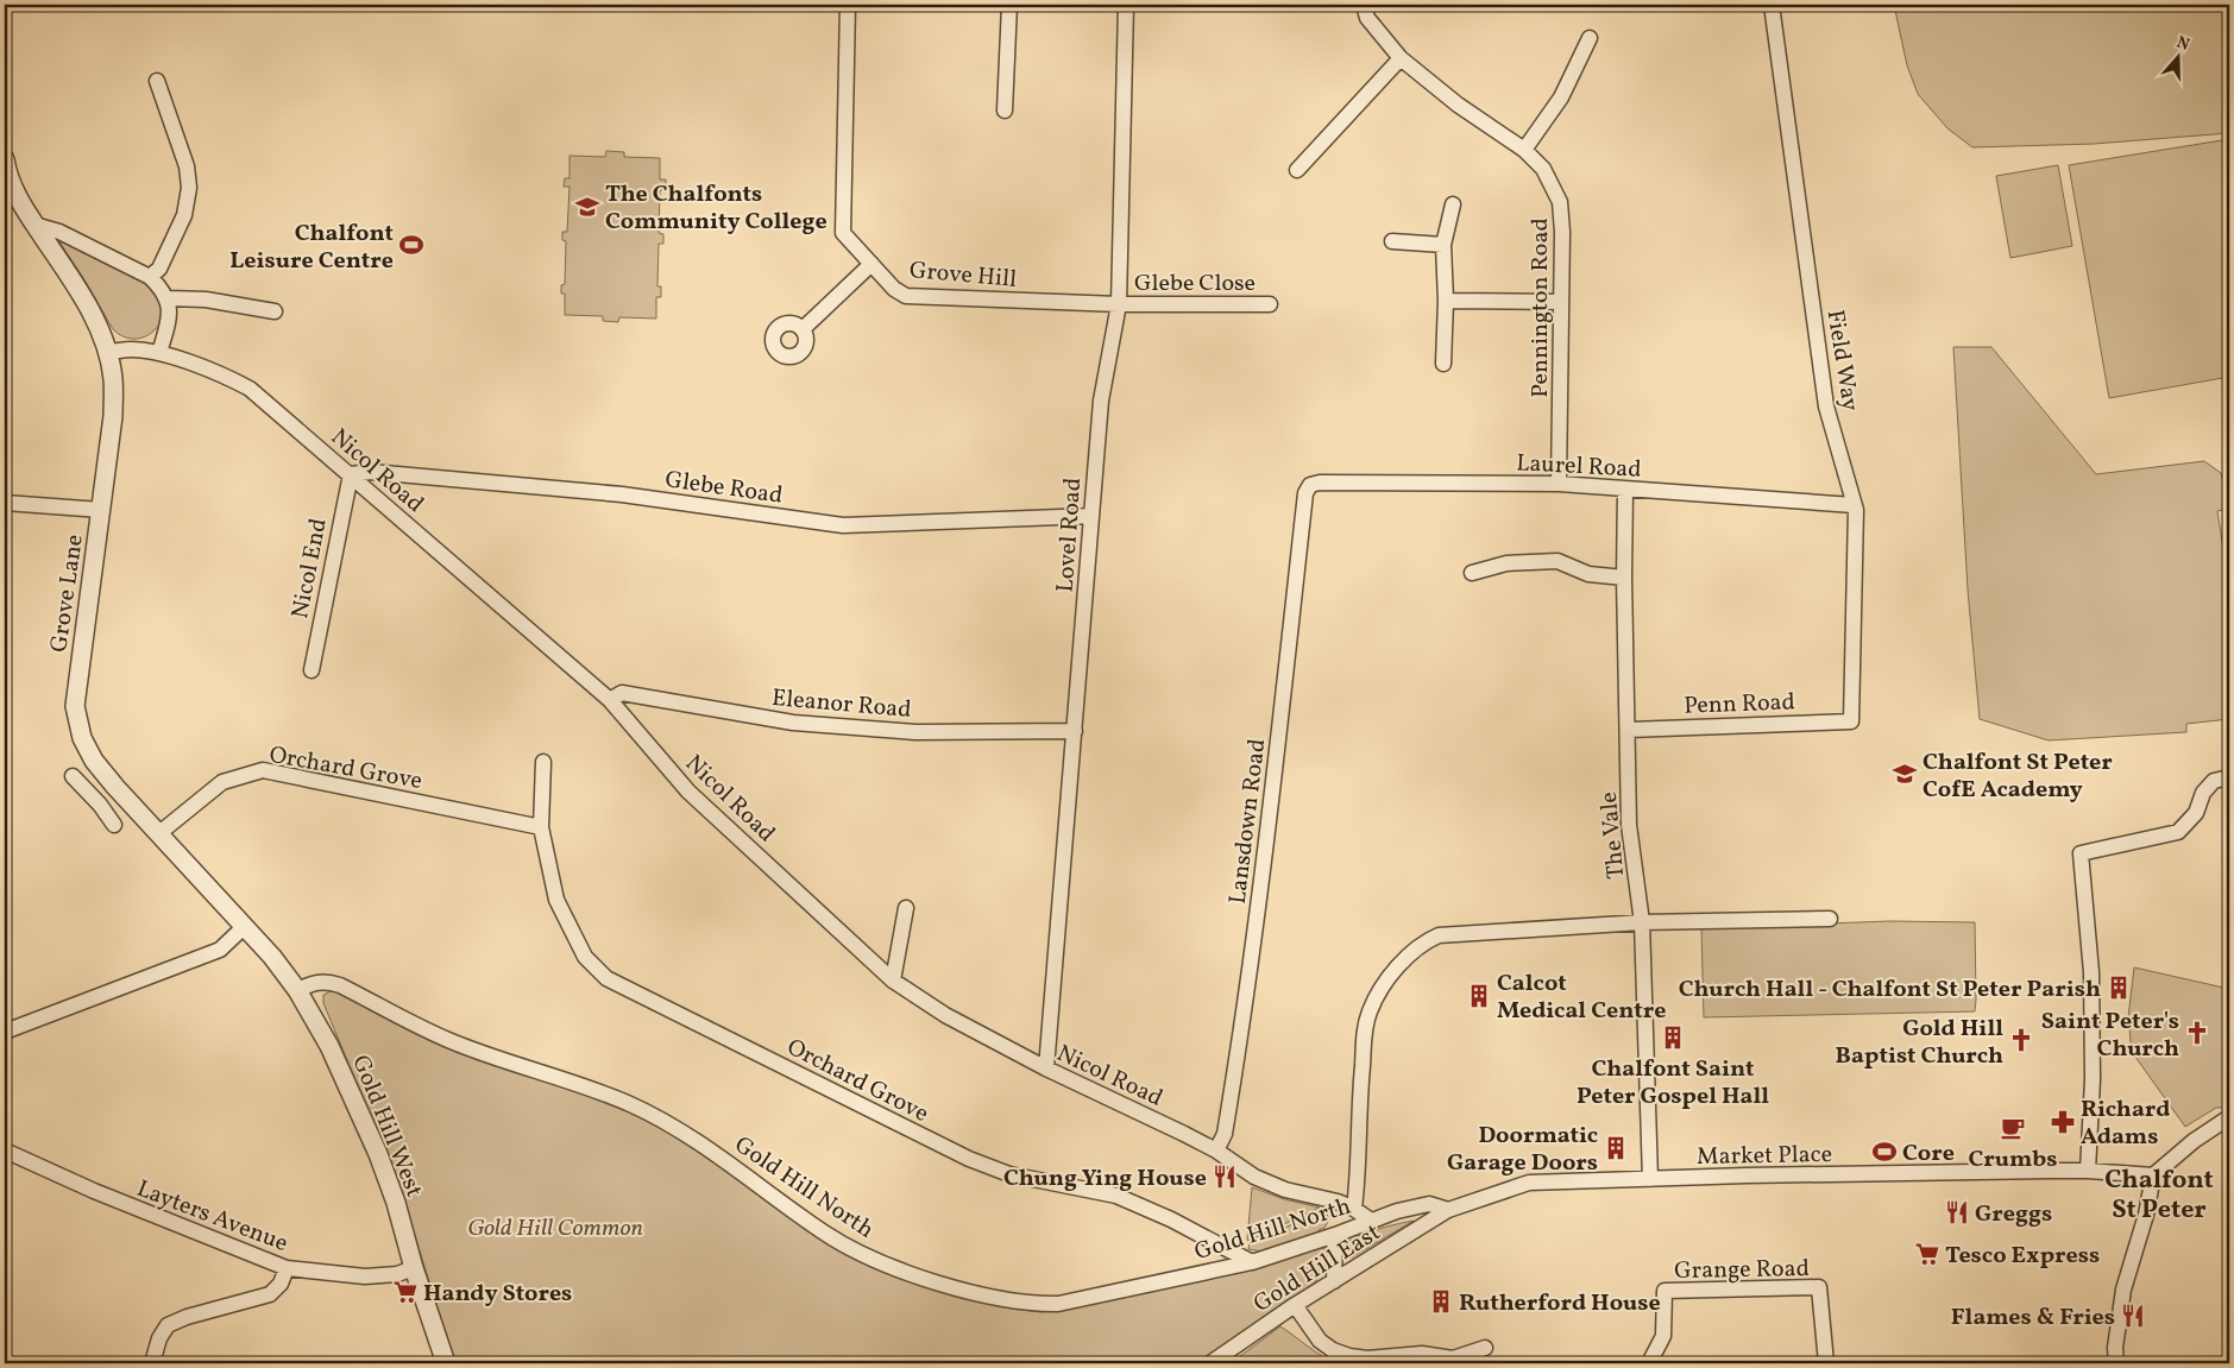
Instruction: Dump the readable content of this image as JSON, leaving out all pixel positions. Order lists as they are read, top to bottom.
{
  "streets": {
    "street": [
      "Grove Hill",
      "Glebe Close",
      "Pennington Road",
      "Field Way",
      "Laurel Road",
      "Nicol Road",
      "Glebe Road",
      "Lovel Road",
      "Nicol End",
      "Grove Lane",
      "Eleanor Road",
      "Penn Road",
      "Orchard Grove",
      "Lansdown Road",
      "The Vale",
      "Gold Hill West",
      "Market Place",
      "Gold Hill North",
      "Layters Avenue",
      "Gold Hill East",
      "Grange Road"
    ]
  },
  "crossings": [
    ["Grove Hill", "Glebe Close"],
    ["Grove Hill", "Lovel Road"],
    ["Glebe Close", "Lovel Road"],
    ["Pennington Road", "Laurel Road"],
    ["Field Way", "Laurel Road"],
    ["Field Way", "Penn Road"],
    ["Laurel Road", "Lansdown Road"],
    ["Laurel Road", "The Vale"],
    ["Nicol Road", "Glebe Road"],
    ["Nicol Road", "Lovel Road"],
    ["Nicol Road", "Nicol End"],
    ["Nicol Road", "Grove Lane"],
    ["Nicol Road", "Eleanor Road"],
    ["Nicol Road", "Lansdown Road"],
    ["Nicol Road", "Gold Hill North"],
    ["Glebe Road", "Lovel Road"],
    ["Glebe Road", "Nicol End"],
    ["Lovel Road", "Eleanor Road"],
    ["Grove Lane", "Orchard Grove"],
    ["Grove Lane", "Gold Hill West"],
    ["Penn Road", "The Vale"],
    ["Orchard Grove", "Gold Hill North"],
    ["The Vale", "Market Place"],
    ["Gold Hill West", "Gold Hill North"],
    ["Gold Hill West", "Layters Avenue"],
    ["Market Place", "Gold Hill North"],
    ["Market Place", "Gold Hill East"],
    ["Gold Hill North", "Gold Hill East"]
  ],
  "districts": ["Chalfont St Peter"],
  "parks": ["Gold Hill Common"],
  "places": {
    "school or university": ["The Chalfonts Community College", "Chalfont St Peter CofE Academy"],
    "sports": ["Chalfont Leisure Centre", "Core"],
    "building": [
      "Church Hall - Chalfont St Peter Parish",
      "Calcot Medical Centre",
      "Chalfont Saint Peter Gospel Hall",
      "Doormatic Garage Doors",
      "Rutherford House"
    ],
    "church": ["Saint Peter's Church", "Gold Hill Baptist Church"],
    "pharmacy": ["Richard Adams"],
    "cafe": ["Crumbs"],
    "restaurant": ["Chung Ying House", "Greggs", "Flames & Fries"],
    "supermarket": ["Tesco Express", "Handy Stores"]
  },
  "north": "top"
}
